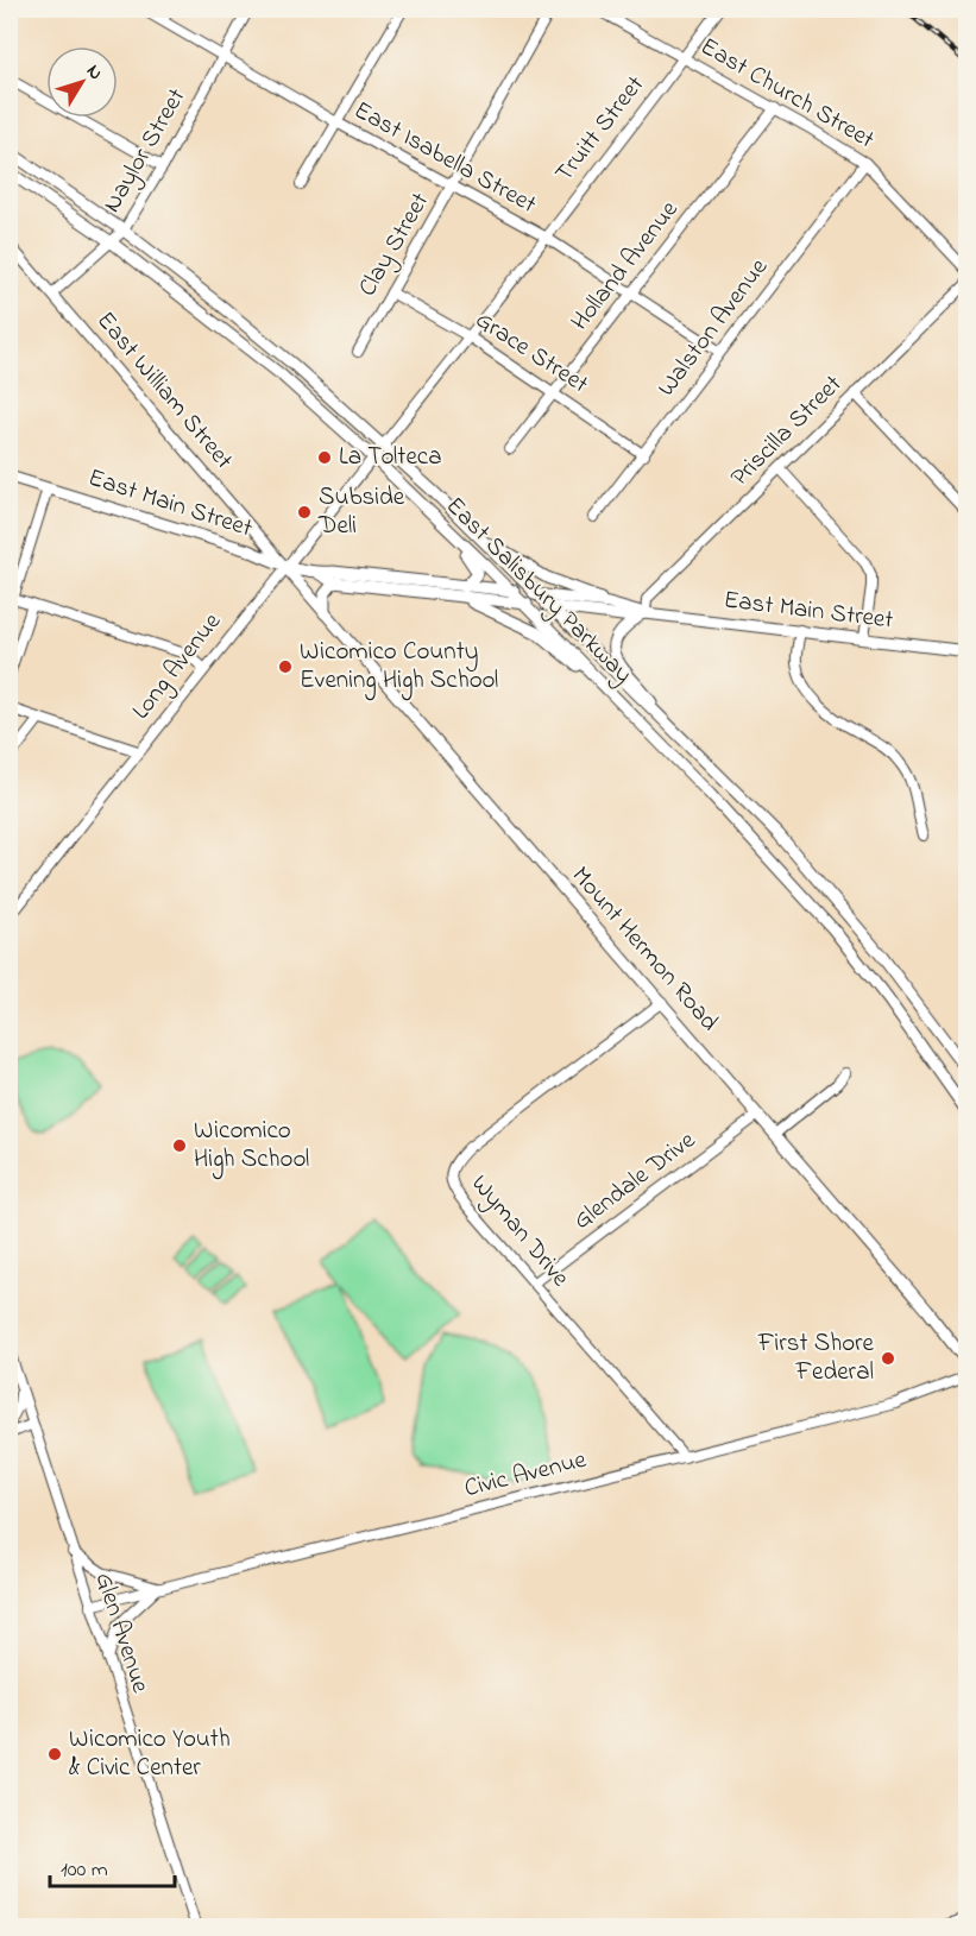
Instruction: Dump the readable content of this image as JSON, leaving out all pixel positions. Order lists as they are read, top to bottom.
{
  "streets": {
    "main road": ["East Main Street", "East Salisbury Parkway", "Mount Hermon Road"],
    "street": [
      "East Church Street",
      "Truitt Street",
      "Naylor Street",
      "East Isabella Street",
      "Clay Street",
      "Holland Avenue",
      "Walston Avenue",
      "Grace Street",
      "East William Street",
      "Priscilla Street",
      "Long Avenue",
      "Glendale Drive",
      "Wyman Drive",
      "Civic Avenue",
      "Glen Avenue"
    ]
  },
  "crossings": [
    ["East Church Street", "Truitt Street"],
    ["East Church Street", "Holland Avenue"],
    ["East Church Street", "Walston Avenue"],
    ["Truitt Street", "East Isabella Street"],
    ["Truitt Street", "Grace Street"],
    ["Truitt Street", "East Salisbury Parkway"],
    ["Truitt Street", "Long Avenue"],
    ["Naylor Street", "East Isabella Street"],
    ["Naylor Street", "East William Street"],
    ["Naylor Street", "East Salisbury Parkway"],
    ["East Isabella Street", "Clay Street"],
    ["East Isabella Street", "Holland Avenue"],
    ["East Isabella Street", "Walston Avenue"],
    ["Clay Street", "Grace Street"],
    ["Holland Avenue", "Grace Street"],
    ["Walston Avenue", "Grace Street"],
    ["East William Street", "East Main Street"],
    ["East William Street", "Long Avenue"],
    ["East William Street", "Mount Hermon Road"],
    ["Priscilla Street", "East Main Street"],
    ["East Main Street", "East Salisbury Parkway"],
    ["East Main Street", "Long Avenue"],
    ["East Main Street", "Mount Hermon Road"],
    ["East Salisbury Parkway", "Long Avenue"],
    ["Long Avenue", "Mount Hermon Road"],
    ["Mount Hermon Road", "Glendale Drive"],
    ["Mount Hermon Road", "Wyman Drive"],
    ["Glendale Drive", "Wyman Drive"],
    ["Wyman Drive", "Civic Avenue"],
    ["Civic Avenue", "Glen Avenue"]
  ],
  "places": [
    "La Tolteca",
    "Subside Deli",
    "Wicomico County Evening High School",
    "Wicomico High School",
    "First Shore Federal",
    "Wicomico Youth & Civic Center"
  ],
  "scale_bar": "100 m",
  "north": "top right"
}
